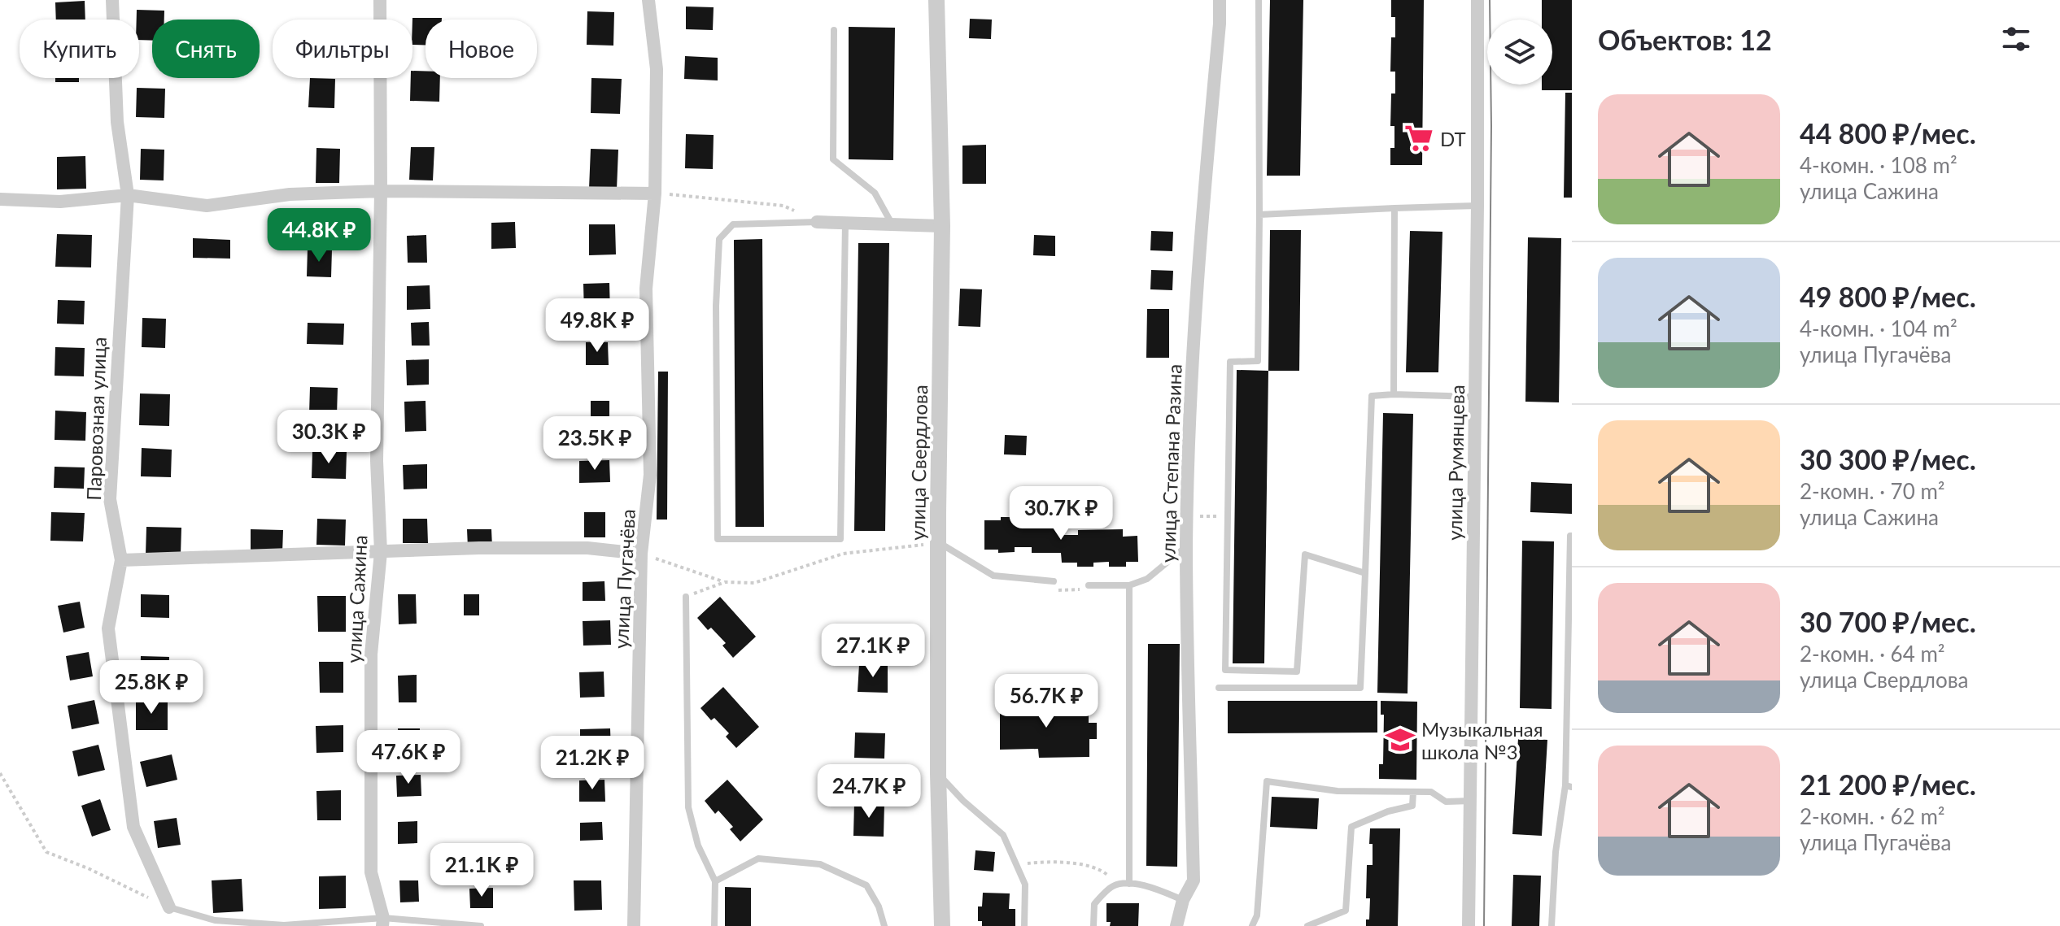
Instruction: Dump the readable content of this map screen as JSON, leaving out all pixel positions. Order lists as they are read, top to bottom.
{
  "streets": {
    "street": [
      "Паровозная улица",
      "улица Свердлова",
      "улица Румянцева",
      "улица Степана Разина",
      "улица Пугачёва",
      "улица Сажина"
    ]
  },
  "places": {
    "supermarket": ["DT"],
    "school or university": ["Музыкальная школа №3"]
  },
  "page": {
    "heading": "Объектов: 12",
    "chip": [
      "Купить",
      "Снять",
      "Фильтры",
      "Новое"
    ],
    "list": [
      {
        "name": "44 800 ₽/мес.",
        "note": "4-комн. · 108 m² · улица Сажина"
      },
      {
        "name": "49 800 ₽/мес.",
        "note": "4-комн. · 104 m² · улица Пугачёва"
      },
      {
        "name": "30 300 ₽/мес.",
        "note": "2-комн. · 70 m² · улица Сажина"
      },
      {
        "name": "30 700 ₽/мес.",
        "note": "2-комн. · 64 m² · улица Свердлова"
      },
      {
        "name": "21 200 ₽/мес.",
        "note": "2-комн. · 62 m² · улица Пугачёва"
      }
    ],
    "price": [
      "44.8K ₽",
      "49.8K ₽",
      "30.3K ₽",
      "23.5K ₽",
      "30.7K ₽",
      "27.1K ₽",
      "25.8K ₽",
      "56.7K ₽",
      "47.6K ₽",
      "21.2K ₽",
      "24.7K ₽",
      "21.1K ₽"
    ]
  }
}
